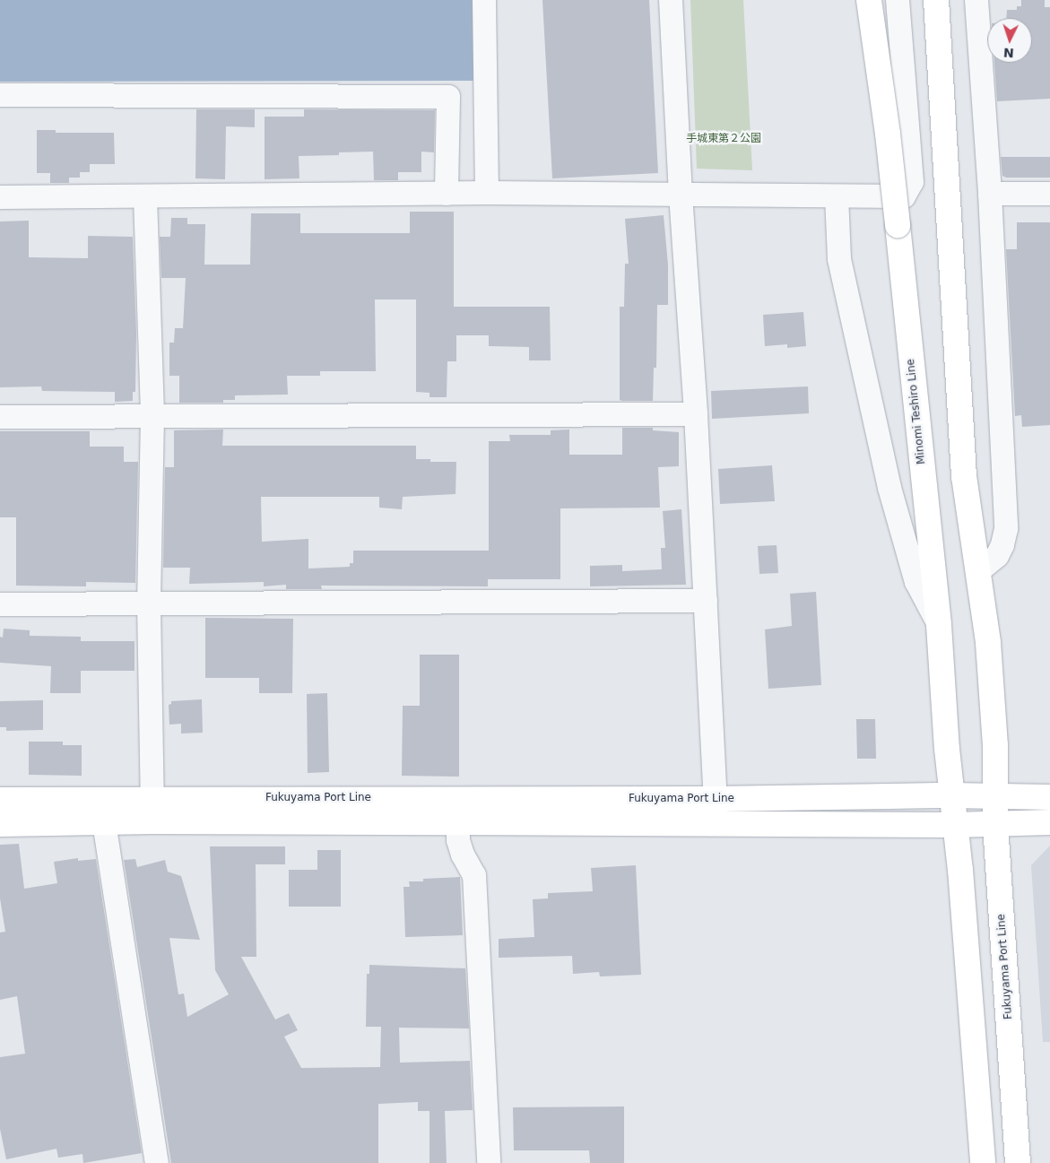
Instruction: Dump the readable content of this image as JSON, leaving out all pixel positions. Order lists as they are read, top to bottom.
{
  "streets": {
    "main road": ["Minomi Teshiro Line", "Fukuyama Port Line"]
  },
  "crossings": [
    ["Minomi Teshiro Line", "Fukuyama Port Line"]
  ],
  "parks": ["手城東第２公園"],
  "north": "bottom"
}
